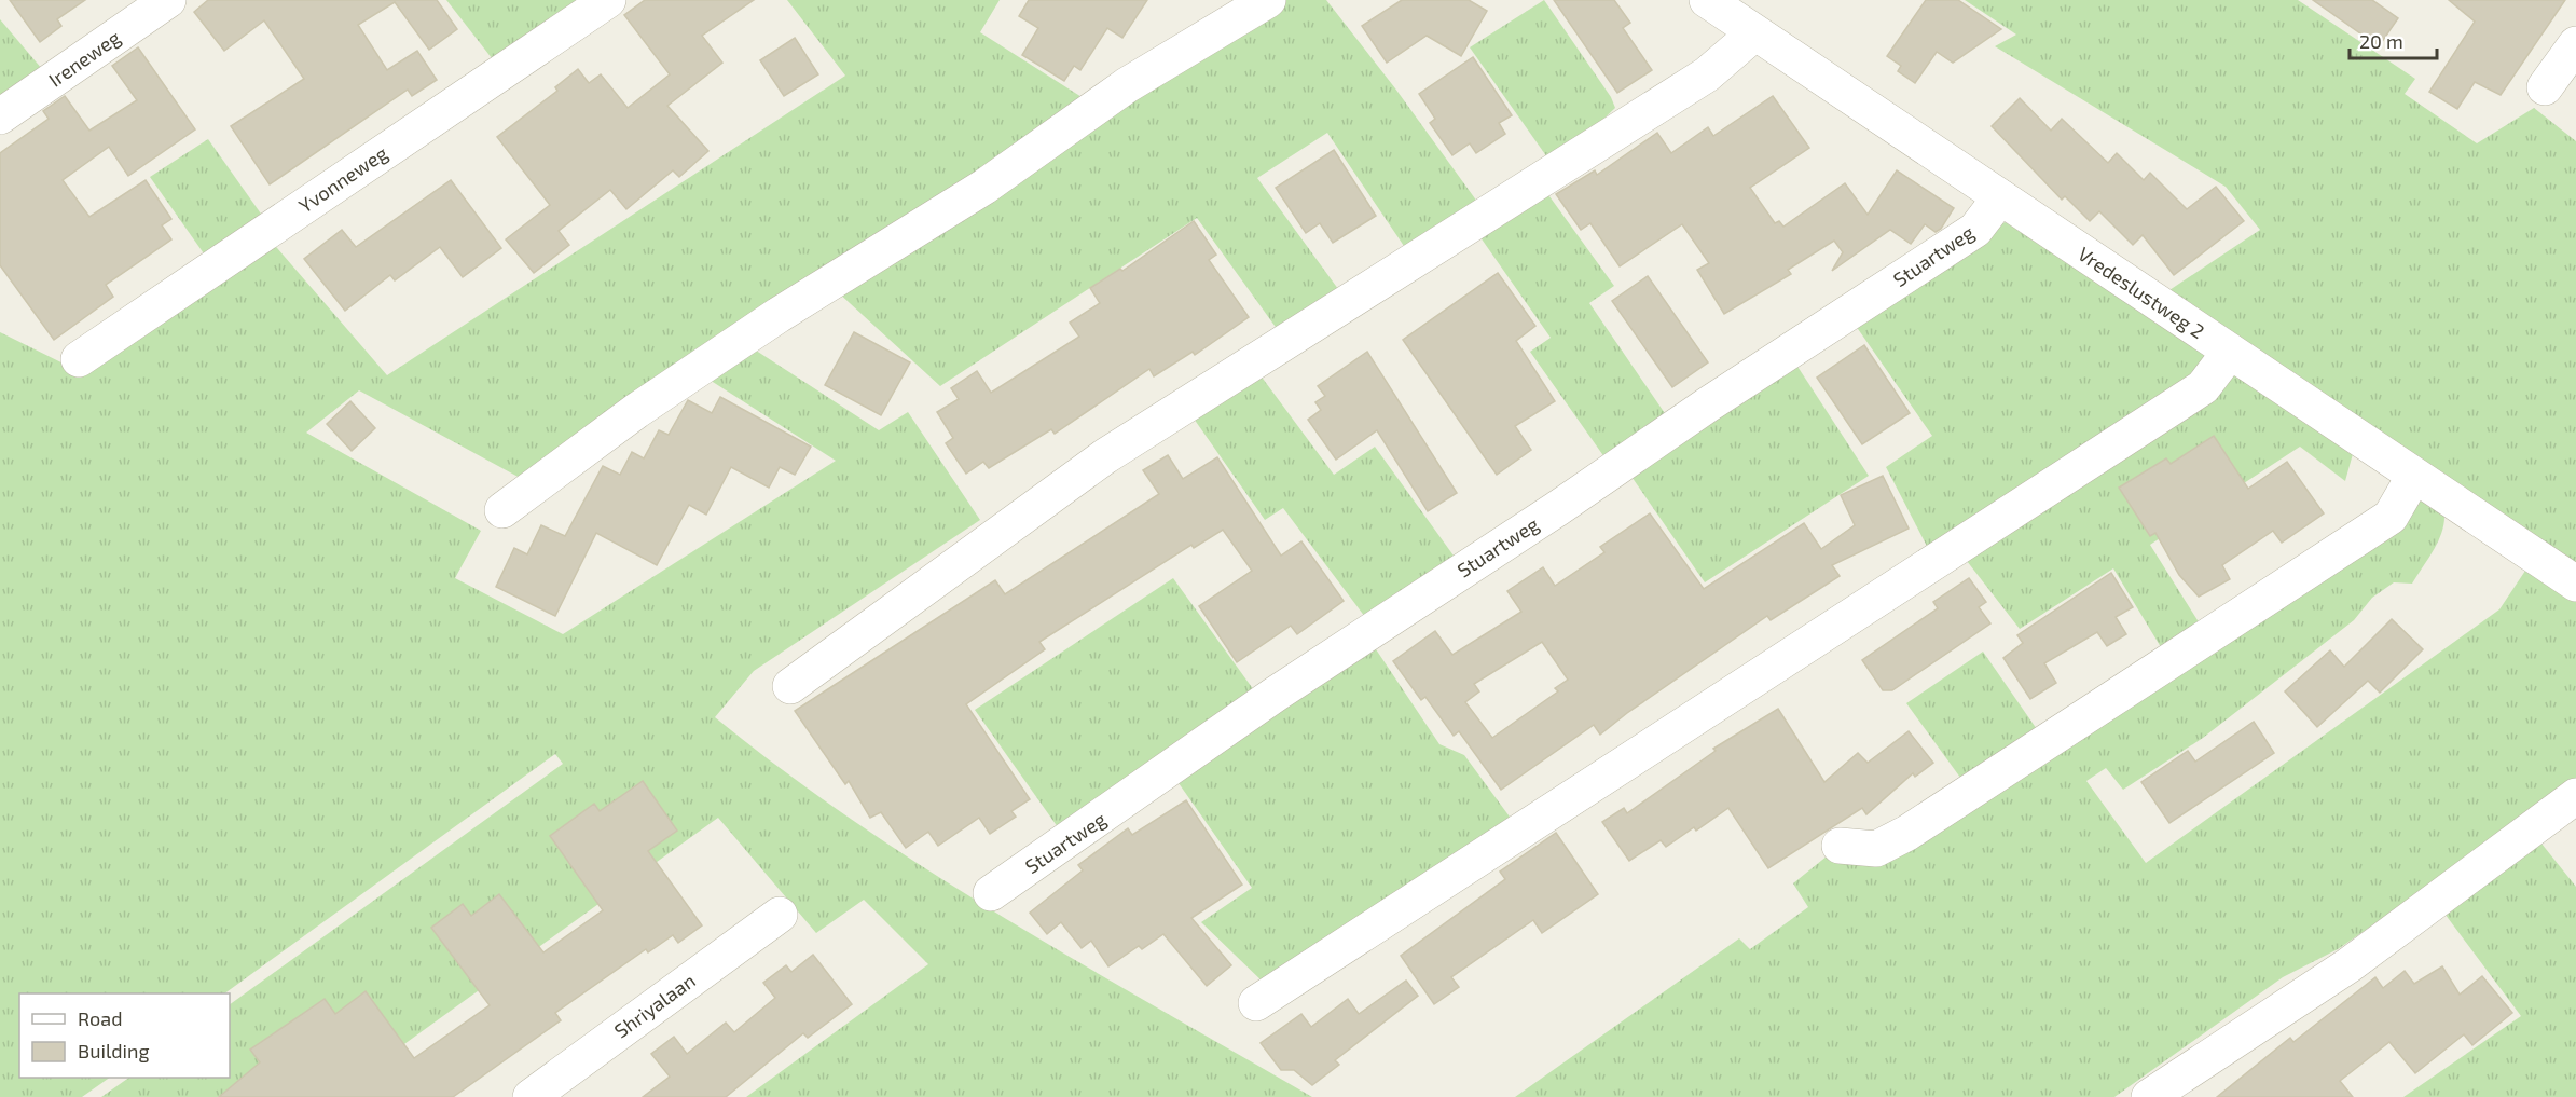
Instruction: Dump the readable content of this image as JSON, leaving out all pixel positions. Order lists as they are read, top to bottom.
{
  "streets": {
    "street": [
      "Ireneweg",
      "Yvonneweg",
      "Stuartweg",
      "Vredeslustweg 2",
      "Shriyalaan"
    ]
  },
  "crossings": [
    ["Stuartweg", "Vredeslustweg 2"]
  ],
  "legend": ["Road", "Building"],
  "scale_bar": "20 m"
}
